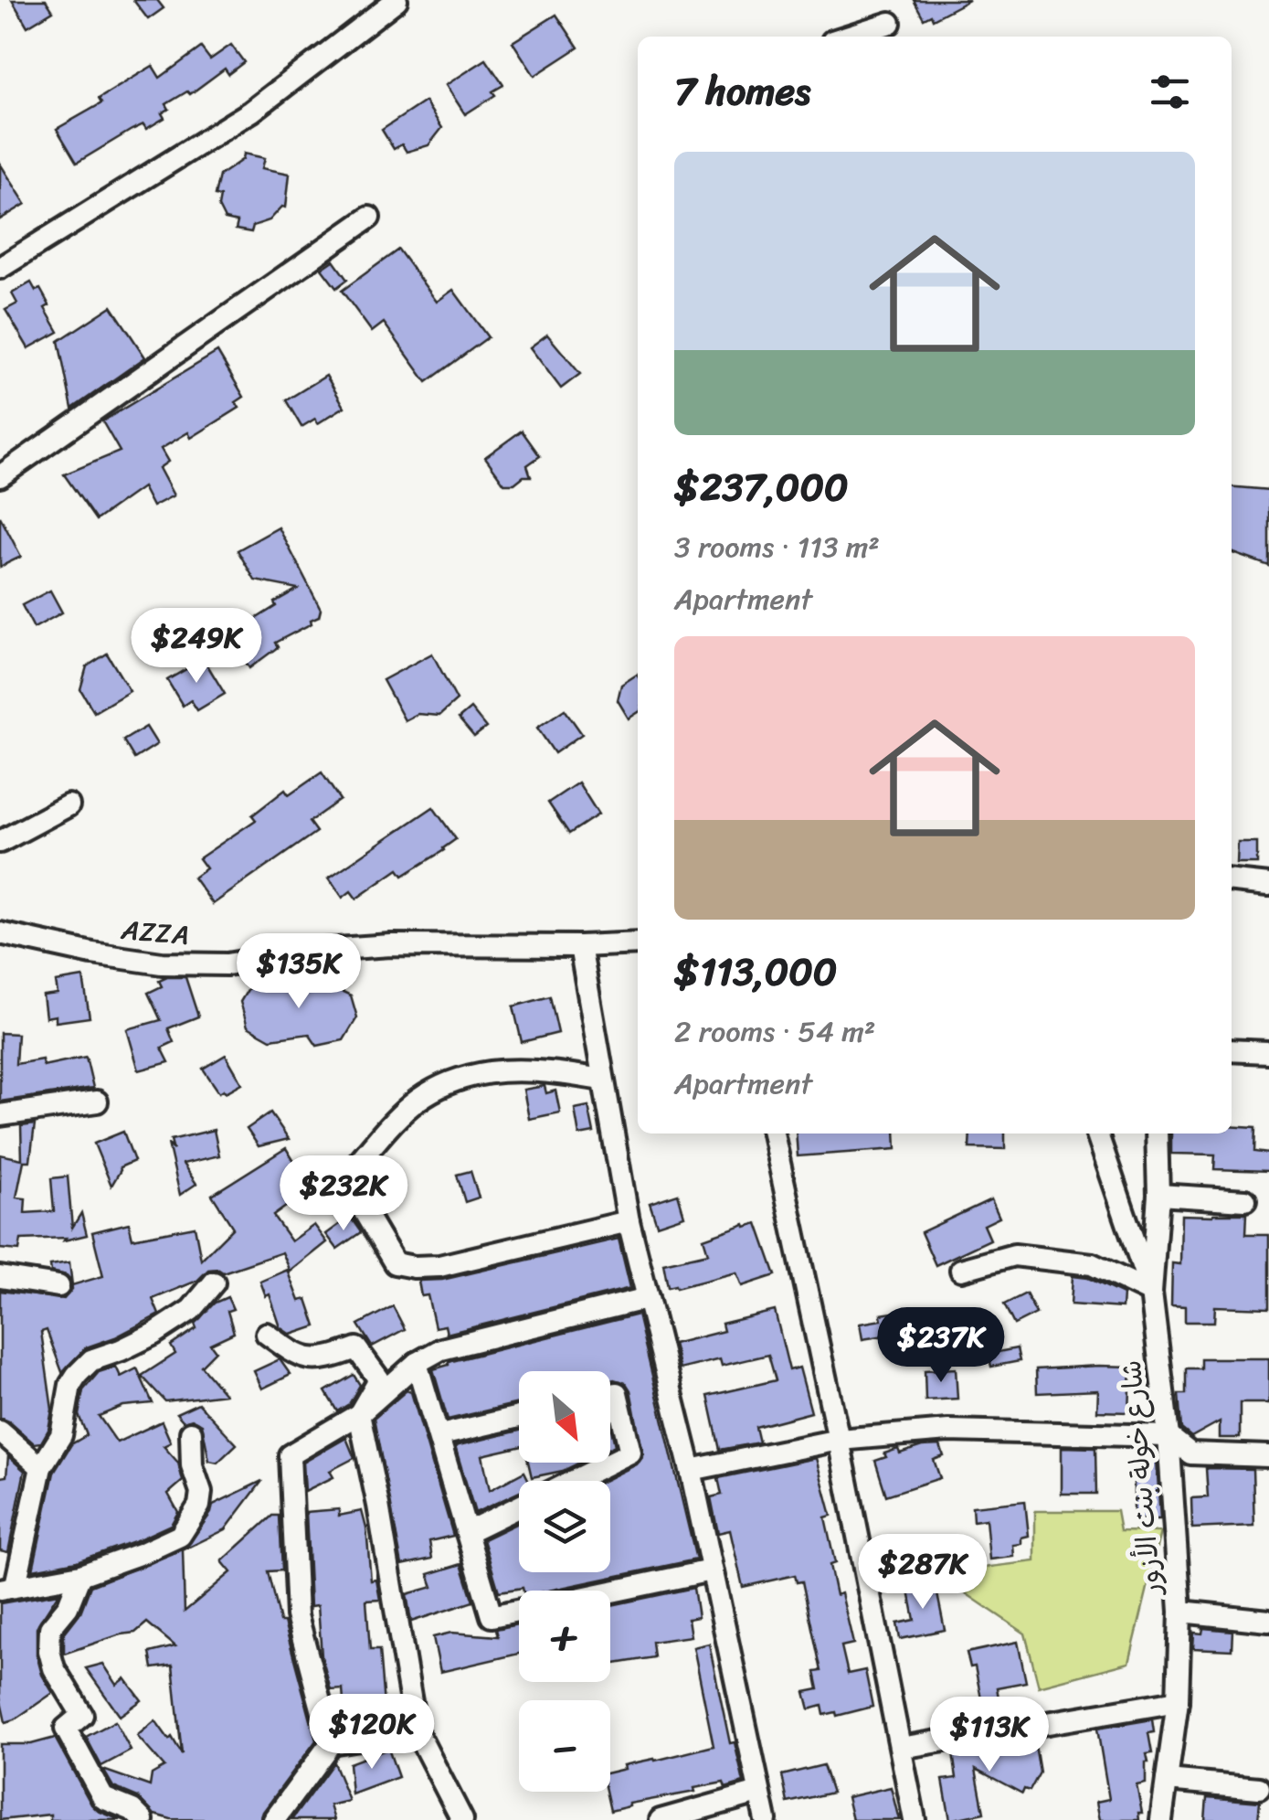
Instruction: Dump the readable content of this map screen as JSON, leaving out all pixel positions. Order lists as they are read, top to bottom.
{
  "streets": {
    "street": ["AZZA", "شارع خولة بنت الأزور"]
  },
  "north": "bottom right",
  "page": {
    "heading": "7 homes",
    "list": [
      {
        "name": "$237,000",
        "note": "3 rooms · 113 m² · Apartment"
      },
      {
        "name": "$113,000",
        "note": "2 rooms · 54 m² · Apartment"
      }
    ],
    "price": [
      "$249K",
      "$135K",
      "$232K",
      "$237K",
      "$287K",
      "$120K",
      "$113K"
    ],
    "map_buttons": ["+", "−"]
  }
}
